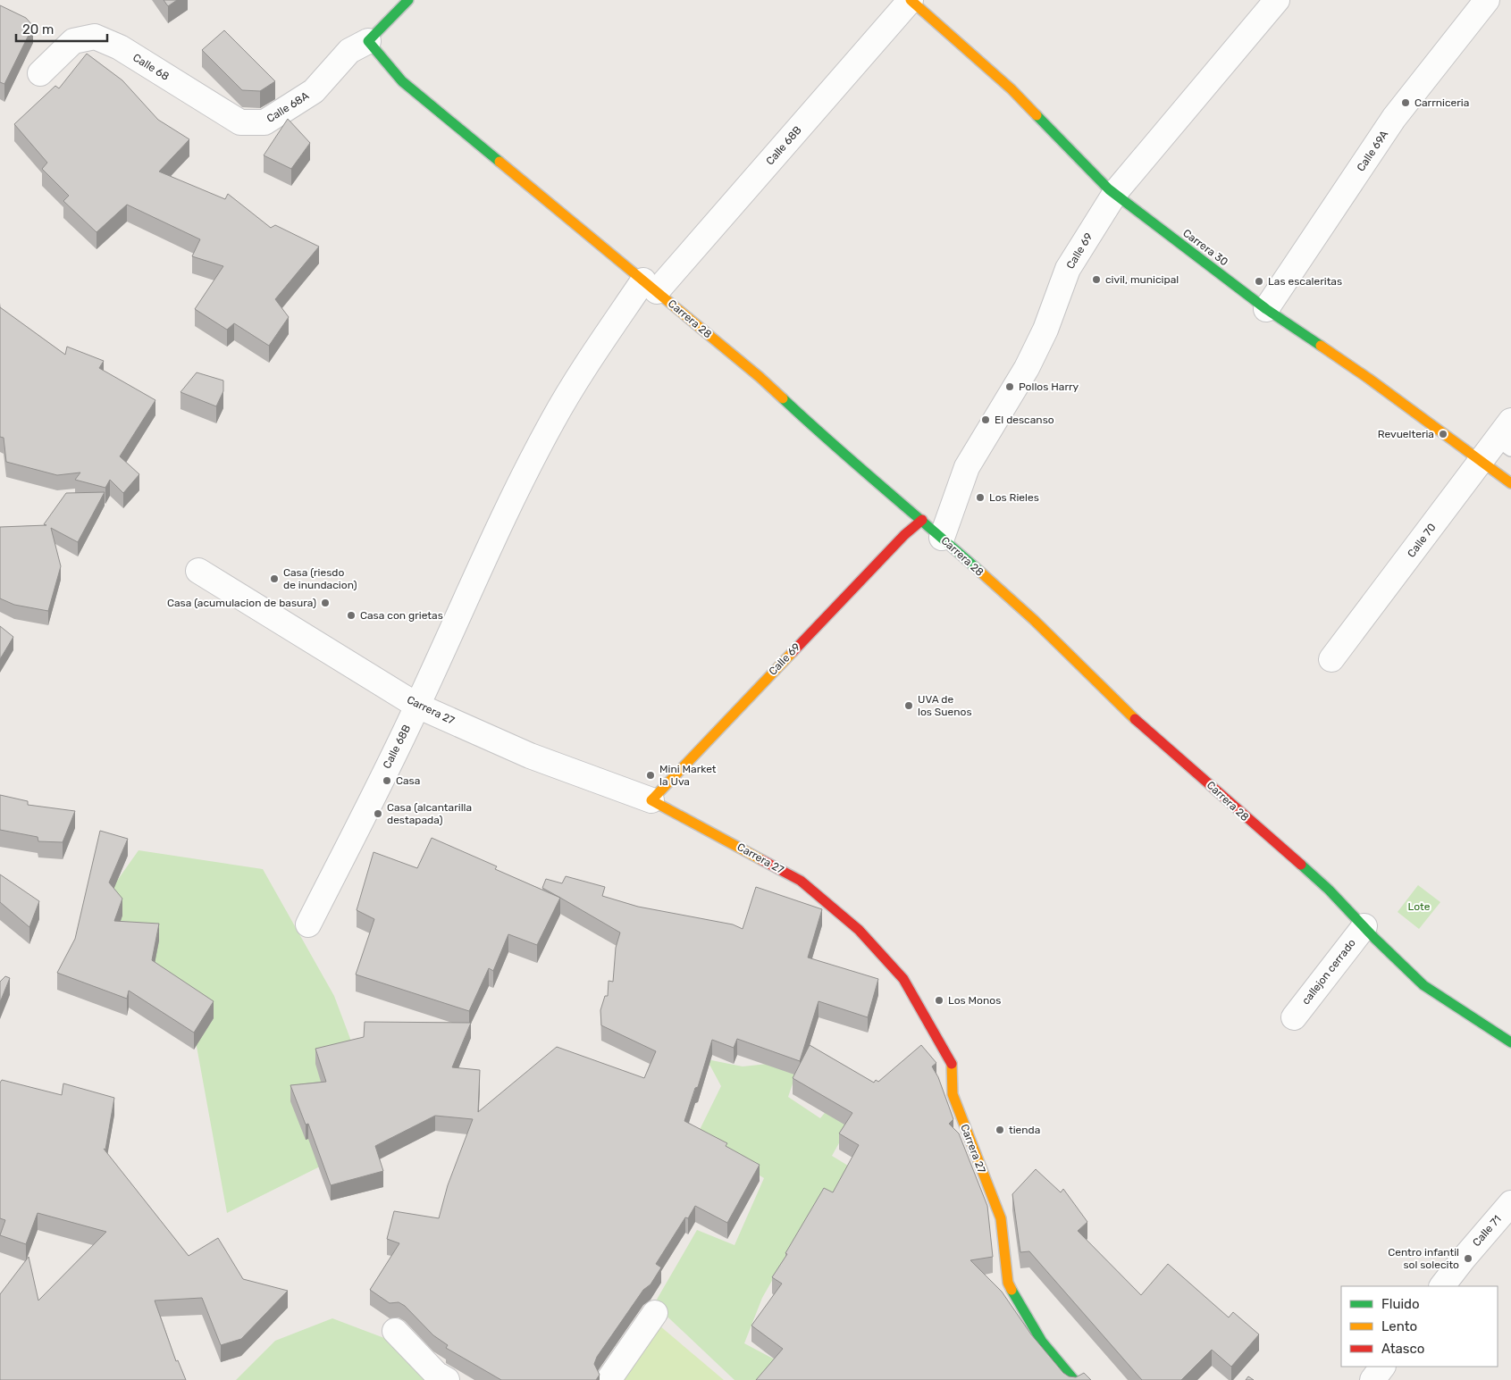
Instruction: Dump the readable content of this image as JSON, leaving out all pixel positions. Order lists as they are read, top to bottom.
{
  "streets": {
    "street": [
      "Calle 68",
      "Calle 68A",
      "Calle 68B",
      "Calle 69A",
      "Carrera 30",
      "Calle 69",
      "Carrera 28",
      "Calle 70",
      "Carrera 27",
      "callejon cerrado",
      "Calle 71"
    ]
  },
  "crossings": [
    ["Calle 68", "Calle 68A"],
    ["Calle 68A", "Carrera 28"],
    ["Calle 68B", "Carrera 30"],
    ["Calle 68B", "Carrera 28"],
    ["Calle 68B", "Carrera 27"],
    ["Calle 69A", "Carrera 30"],
    ["Carrera 30", "Calle 69"],
    ["Carrera 30", "Calle 70"],
    ["Calle 69", "Carrera 28"],
    ["Calle 69", "Carrera 27"],
    ["Carrera 28", "callejon cerrado"]
  ],
  "parks": ["Lote"],
  "places": [
    "Carrniceria",
    "civil, municipal",
    "Las escaleritas",
    "Pollos Harry",
    "El descanso",
    "Revuelteria",
    "Los Rieles",
    "Casa (riesdo de inundacion)",
    "Casa (acumulacion de basura)",
    "Casa con grietas",
    "UVA de los Suenos",
    "Mini Market la Uva",
    "Casa",
    "Casa (alcantarilla destapada)",
    "Los Monos",
    "tienda",
    "Centro infantil sol solecito"
  ],
  "legend": ["Fluido", "Lento", "Atasco"],
  "scale_bar": "20 m"
}
